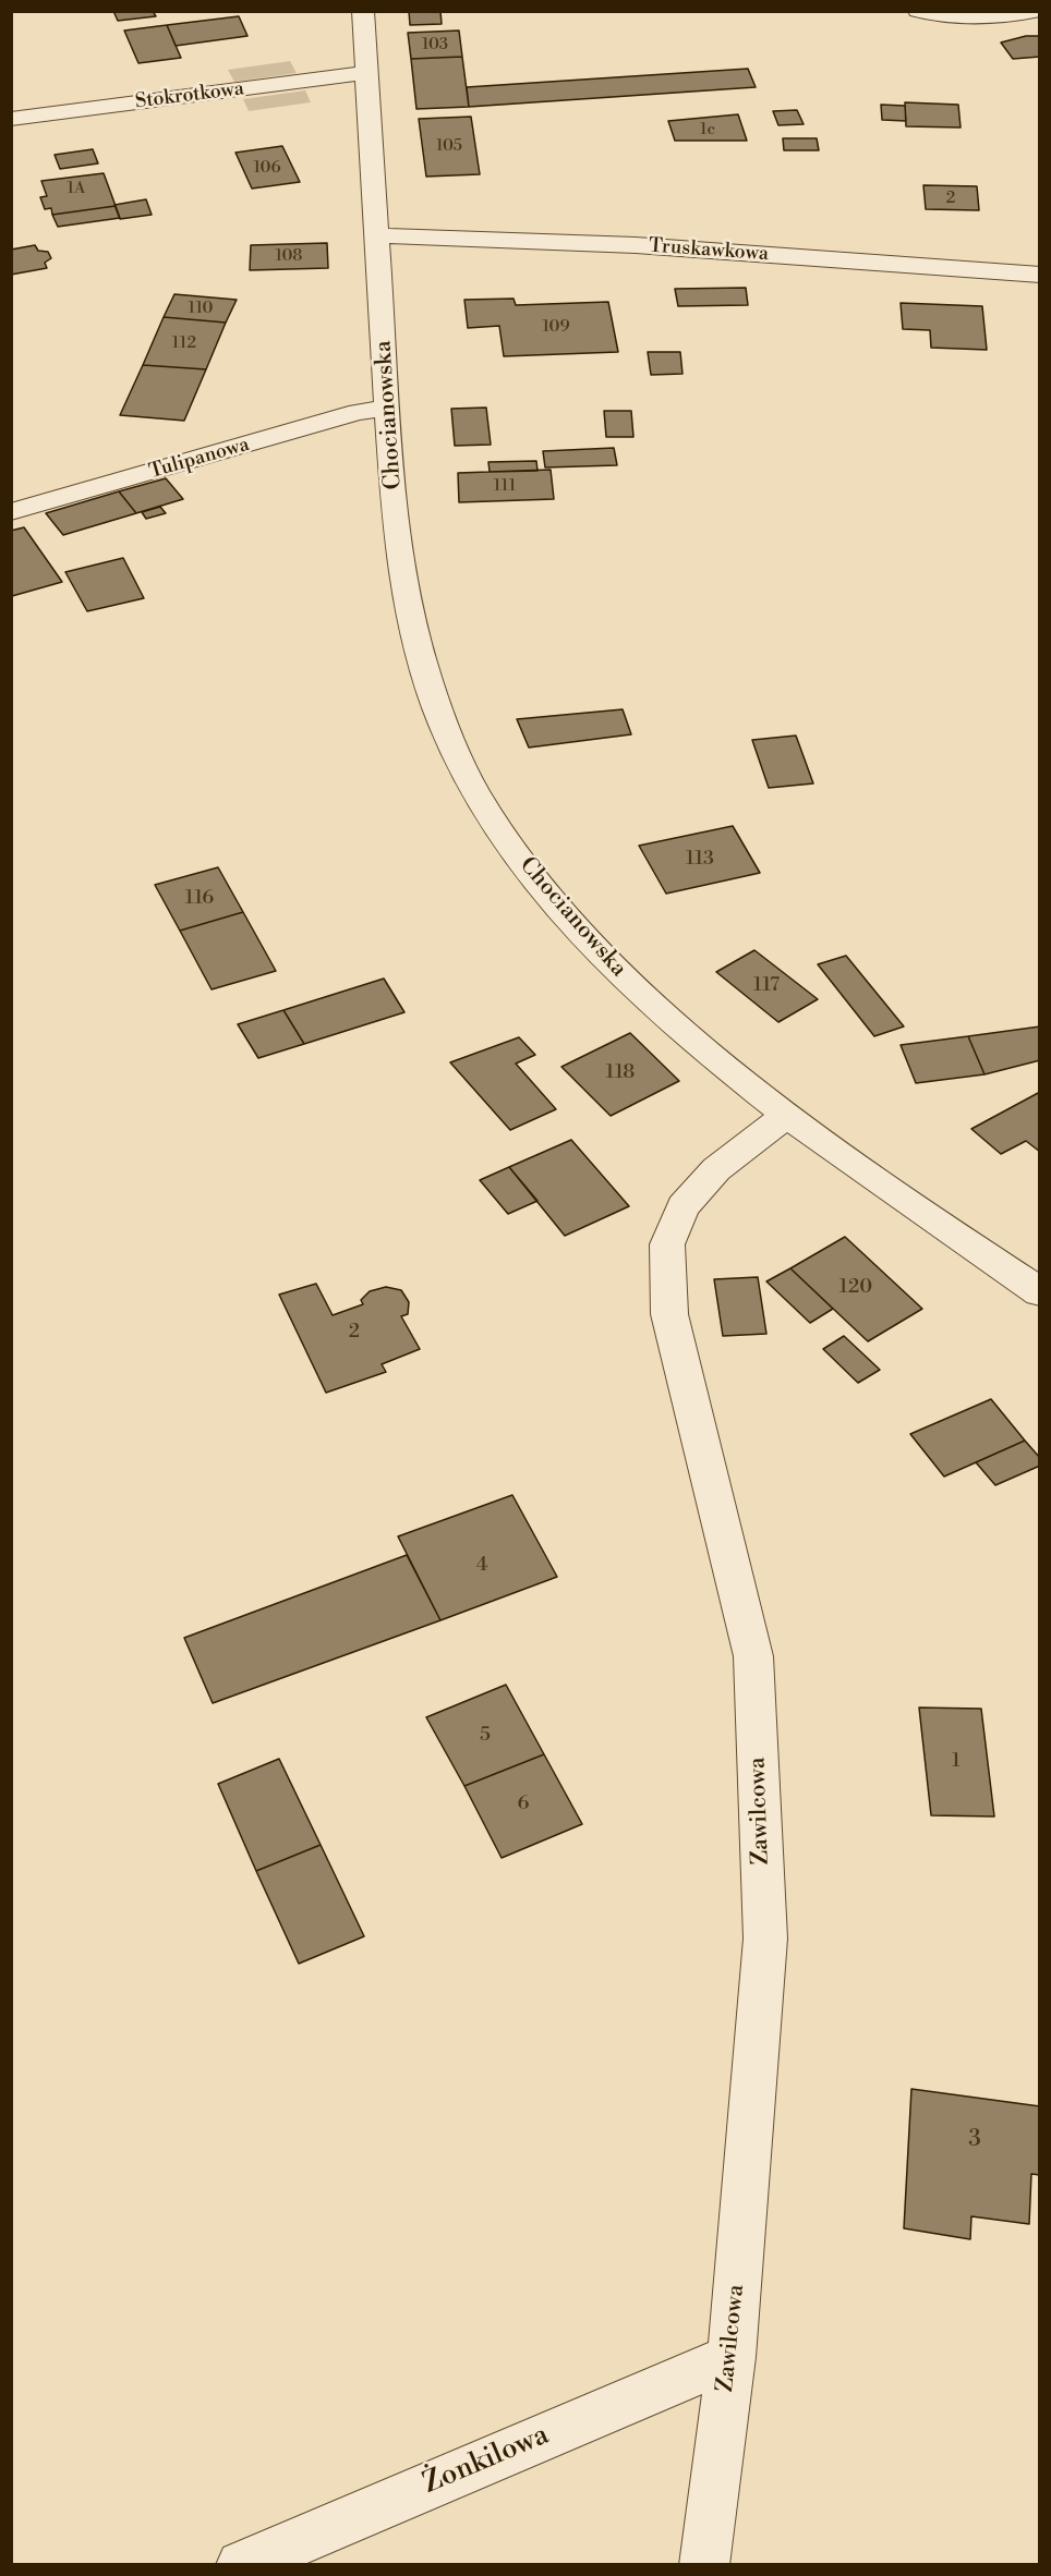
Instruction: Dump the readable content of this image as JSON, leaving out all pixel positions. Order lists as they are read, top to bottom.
{
  "streets": {
    "street": [
      "Stokrotkowa",
      "Truskawkowa",
      "Chocianowska",
      "Tulipanowa",
      "Zawilcowa",
      "Żonkilowa"
    ]
  },
  "crossings": [
    ["Stokrotkowa", "Chocianowska"],
    ["Truskawkowa", "Chocianowska"],
    ["Chocianowska", "Tulipanowa"],
    ["Chocianowska", "Zawilcowa"],
    ["Zawilcowa", "Żonkilowa"]
  ],
  "house_numbers": [
    "103",
    "1c",
    "105",
    "106",
    "1A",
    "2",
    "108",
    "110",
    "109",
    "112",
    "111",
    "113",
    "116",
    "117",
    "118",
    "120",
    "2",
    "4",
    "5",
    "1",
    "6",
    "3"
  ]
}
